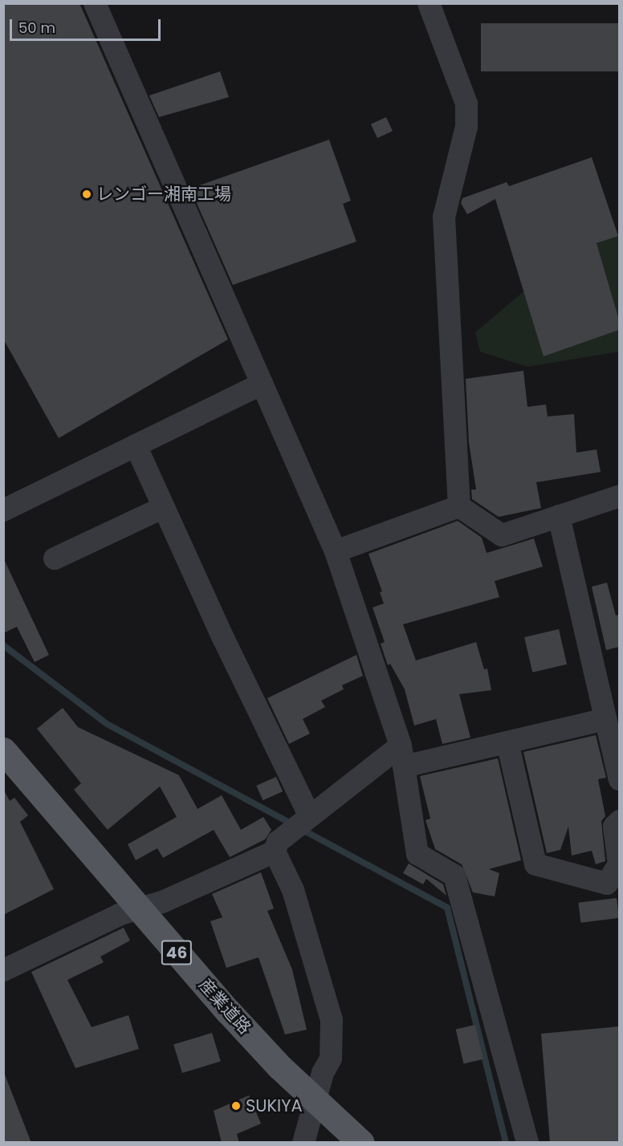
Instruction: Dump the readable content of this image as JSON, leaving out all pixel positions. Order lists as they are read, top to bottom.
{
  "streets": {
    "main road": ["46", "産業道路"]
  },
  "places": ["レンゴー湘南工場", "SUKIYA"],
  "scale_bar": "50 m"
}
